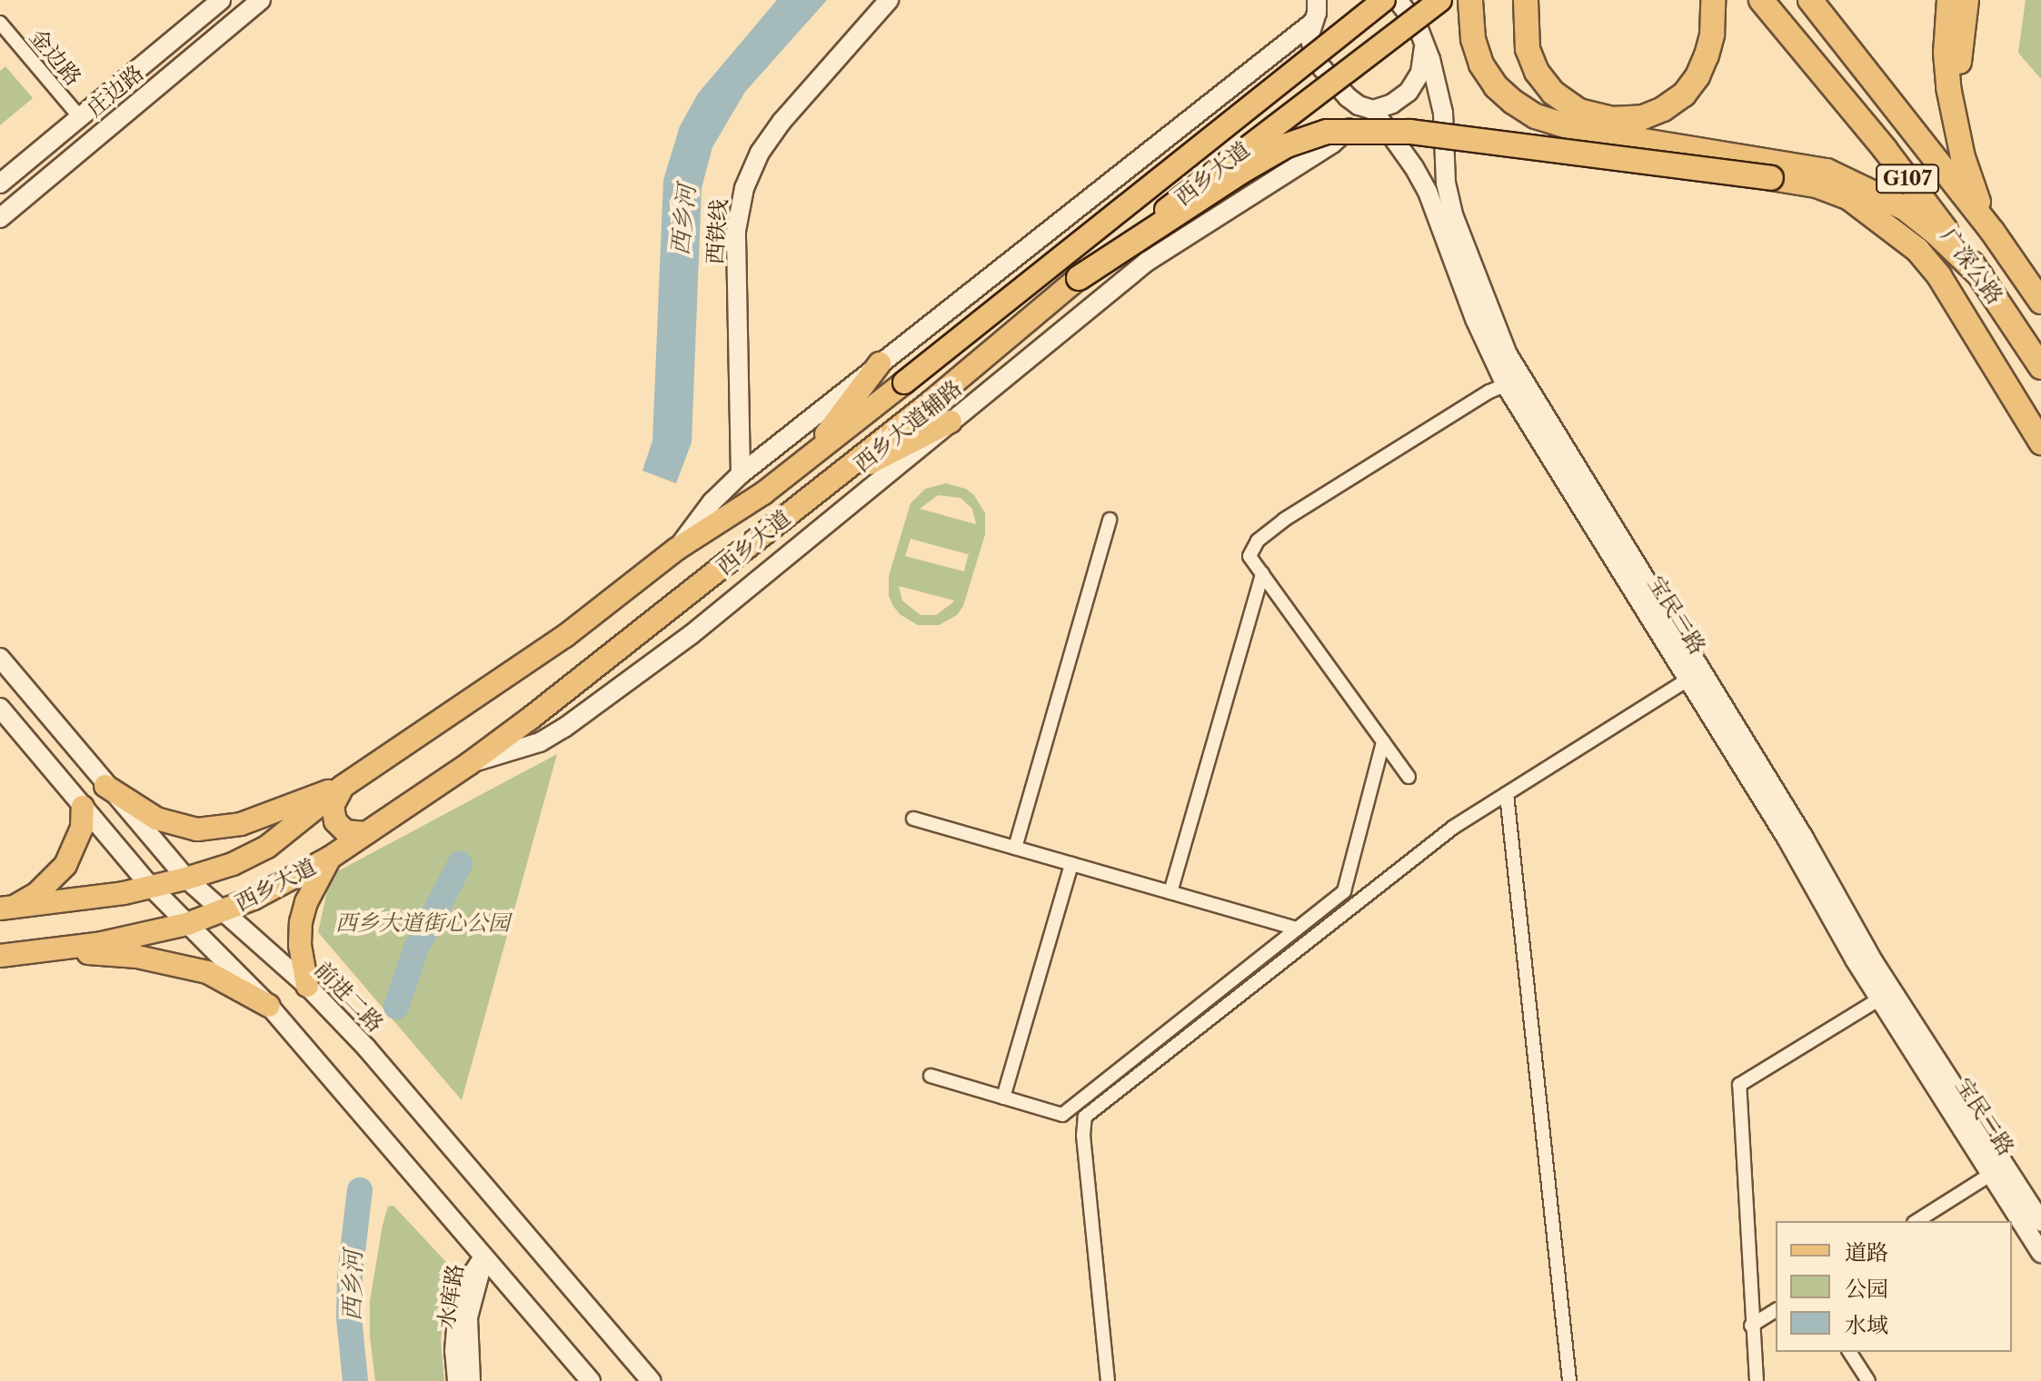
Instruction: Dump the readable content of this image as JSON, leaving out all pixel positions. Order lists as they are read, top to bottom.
{
  "streets": {
    "highway": ["G107", "广深公路"],
    "main road": ["西乡大道"],
    "street": [
      "金边路",
      "庄边路",
      "西铁线",
      "西乡大道辅路",
      "宝民二路",
      "前进二路",
      "水库路"
    ]
  },
  "crossings": [
    ["金边路", "庄边路"],
    ["西乡大道", "西乡大道辅路"],
    ["西乡大道", "前进二路"],
    ["西乡大道辅路", "宝民二路"]
  ],
  "water": ["西乡河"],
  "parks": ["西乡大道街心公园"],
  "legend": ["道路", "公园", "水域"]
}
